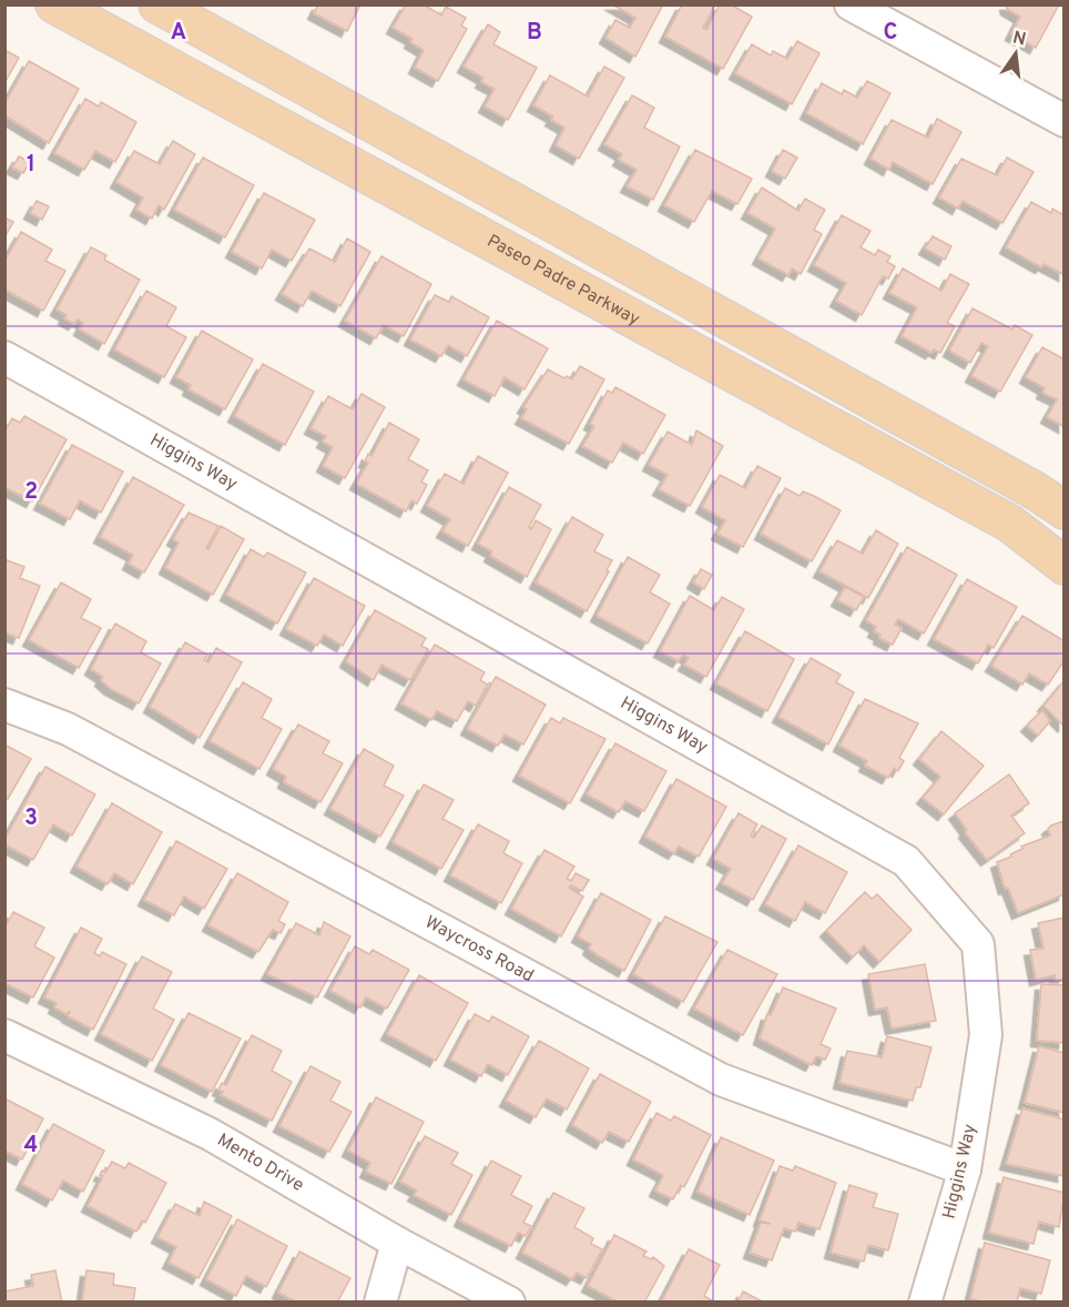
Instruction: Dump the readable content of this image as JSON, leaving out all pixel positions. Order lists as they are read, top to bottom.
{
  "streets": {
    "main road": ["Paseo Padre Parkway"],
    "street": ["Higgins Way", "Waycross Road", "Mento Drive"]
  },
  "crossings": [
    ["Higgins Way", "Waycross Road"]
  ],
  "north": "top",
  "grid": {
    "columns": ["A", "B", "C"],
    "rows": [
      "1",
      "2",
      "3",
      "4"
    ]
  }
}
